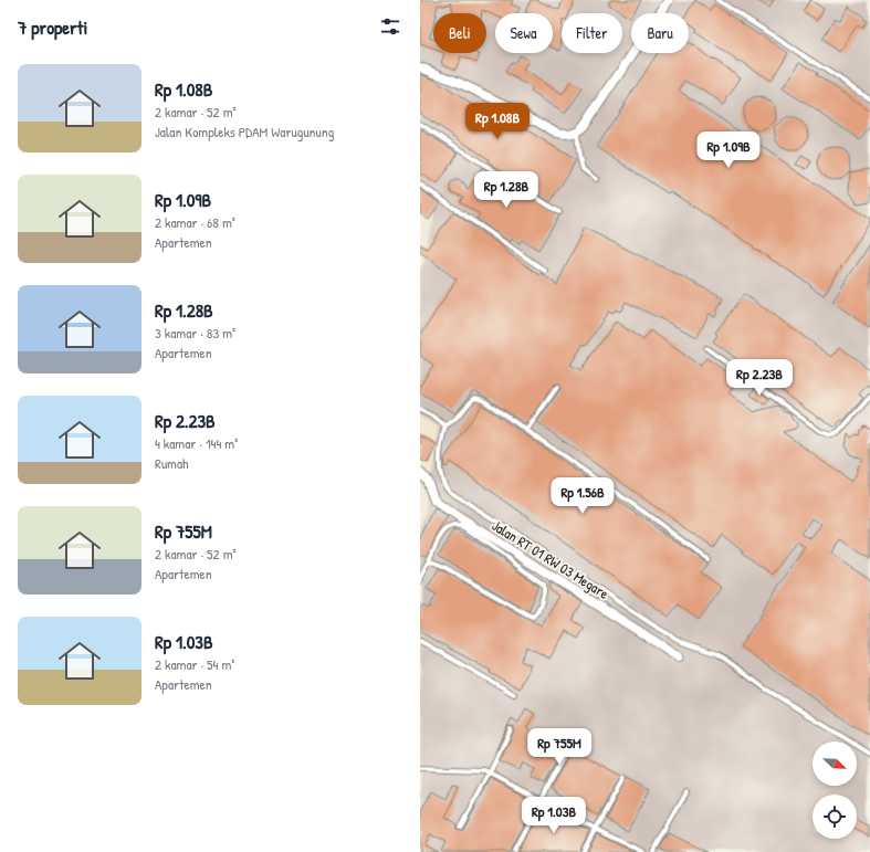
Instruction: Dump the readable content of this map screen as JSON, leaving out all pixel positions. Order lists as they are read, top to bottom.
{
  "streets": {
    "street": ["Jalan RT 01 RW 03 Megare"]
  },
  "north": "bottom right",
  "page": {
    "heading": "7 properti",
    "chip": [
      "Beli",
      "Sewa",
      "Filter",
      "Baru"
    ],
    "list": [
      {
        "name": "Rp 1.08B",
        "note": "2 kamar · 52 m² · Jalan Kompleks PDAM Warugunung"
      },
      {
        "name": "Rp 1.09B",
        "note": "2 kamar · 68 m² · Apartemen"
      },
      {
        "name": "Rp 1.28B",
        "note": "3 kamar · 83 m² · Apartemen"
      },
      {
        "name": "Rp 2.23B",
        "note": "4 kamar · 144 m² · Rumah"
      },
      {
        "name": "Rp 755M",
        "note": "2 kamar · 52 m² · Apartemen"
      },
      {
        "name": "Rp 1.03B",
        "note": "2 kamar · 54 m² · Apartemen"
      }
    ],
    "price": [
      "Rp 1.08B",
      "Rp 1.09B",
      "Rp 1.28B",
      "Rp 2.23B",
      "Rp 1.56B",
      "Rp 755M",
      "Rp 1.03B"
    ]
  }
}
